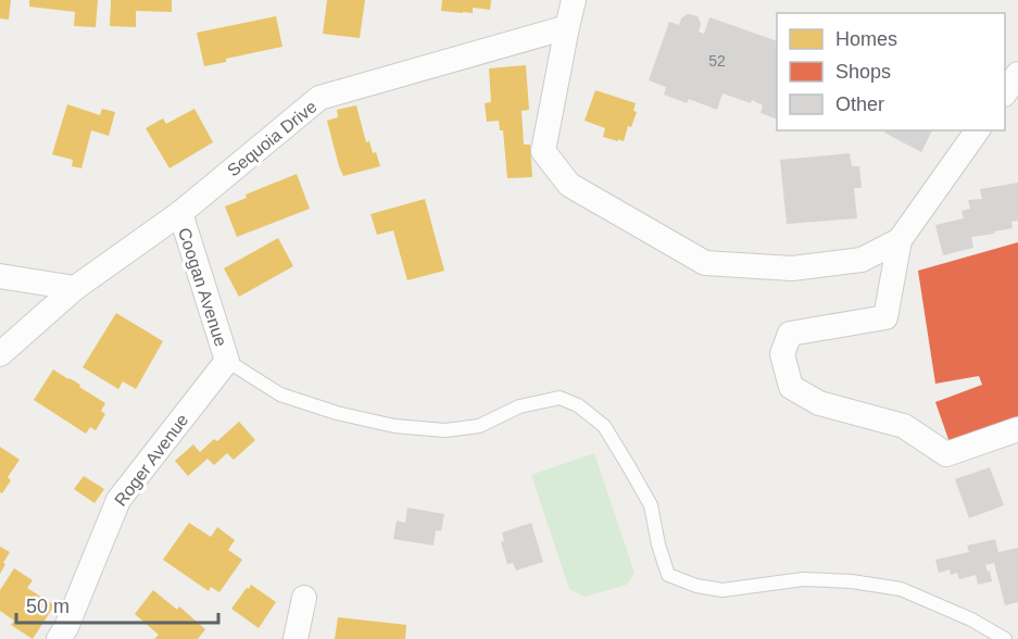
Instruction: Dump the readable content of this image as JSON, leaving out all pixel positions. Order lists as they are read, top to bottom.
{
  "streets": {
    "street": ["Sequoia Drive", "Coogan Avenue", "Roger Avenue"]
  },
  "crossings": [
    ["Sequoia Drive", "Coogan Avenue"],
    ["Coogan Avenue", "Roger Avenue"]
  ],
  "house_numbers": ["52"],
  "legend": ["Homes", "Shops", "Other"],
  "scale_bar": "50 m"
}
